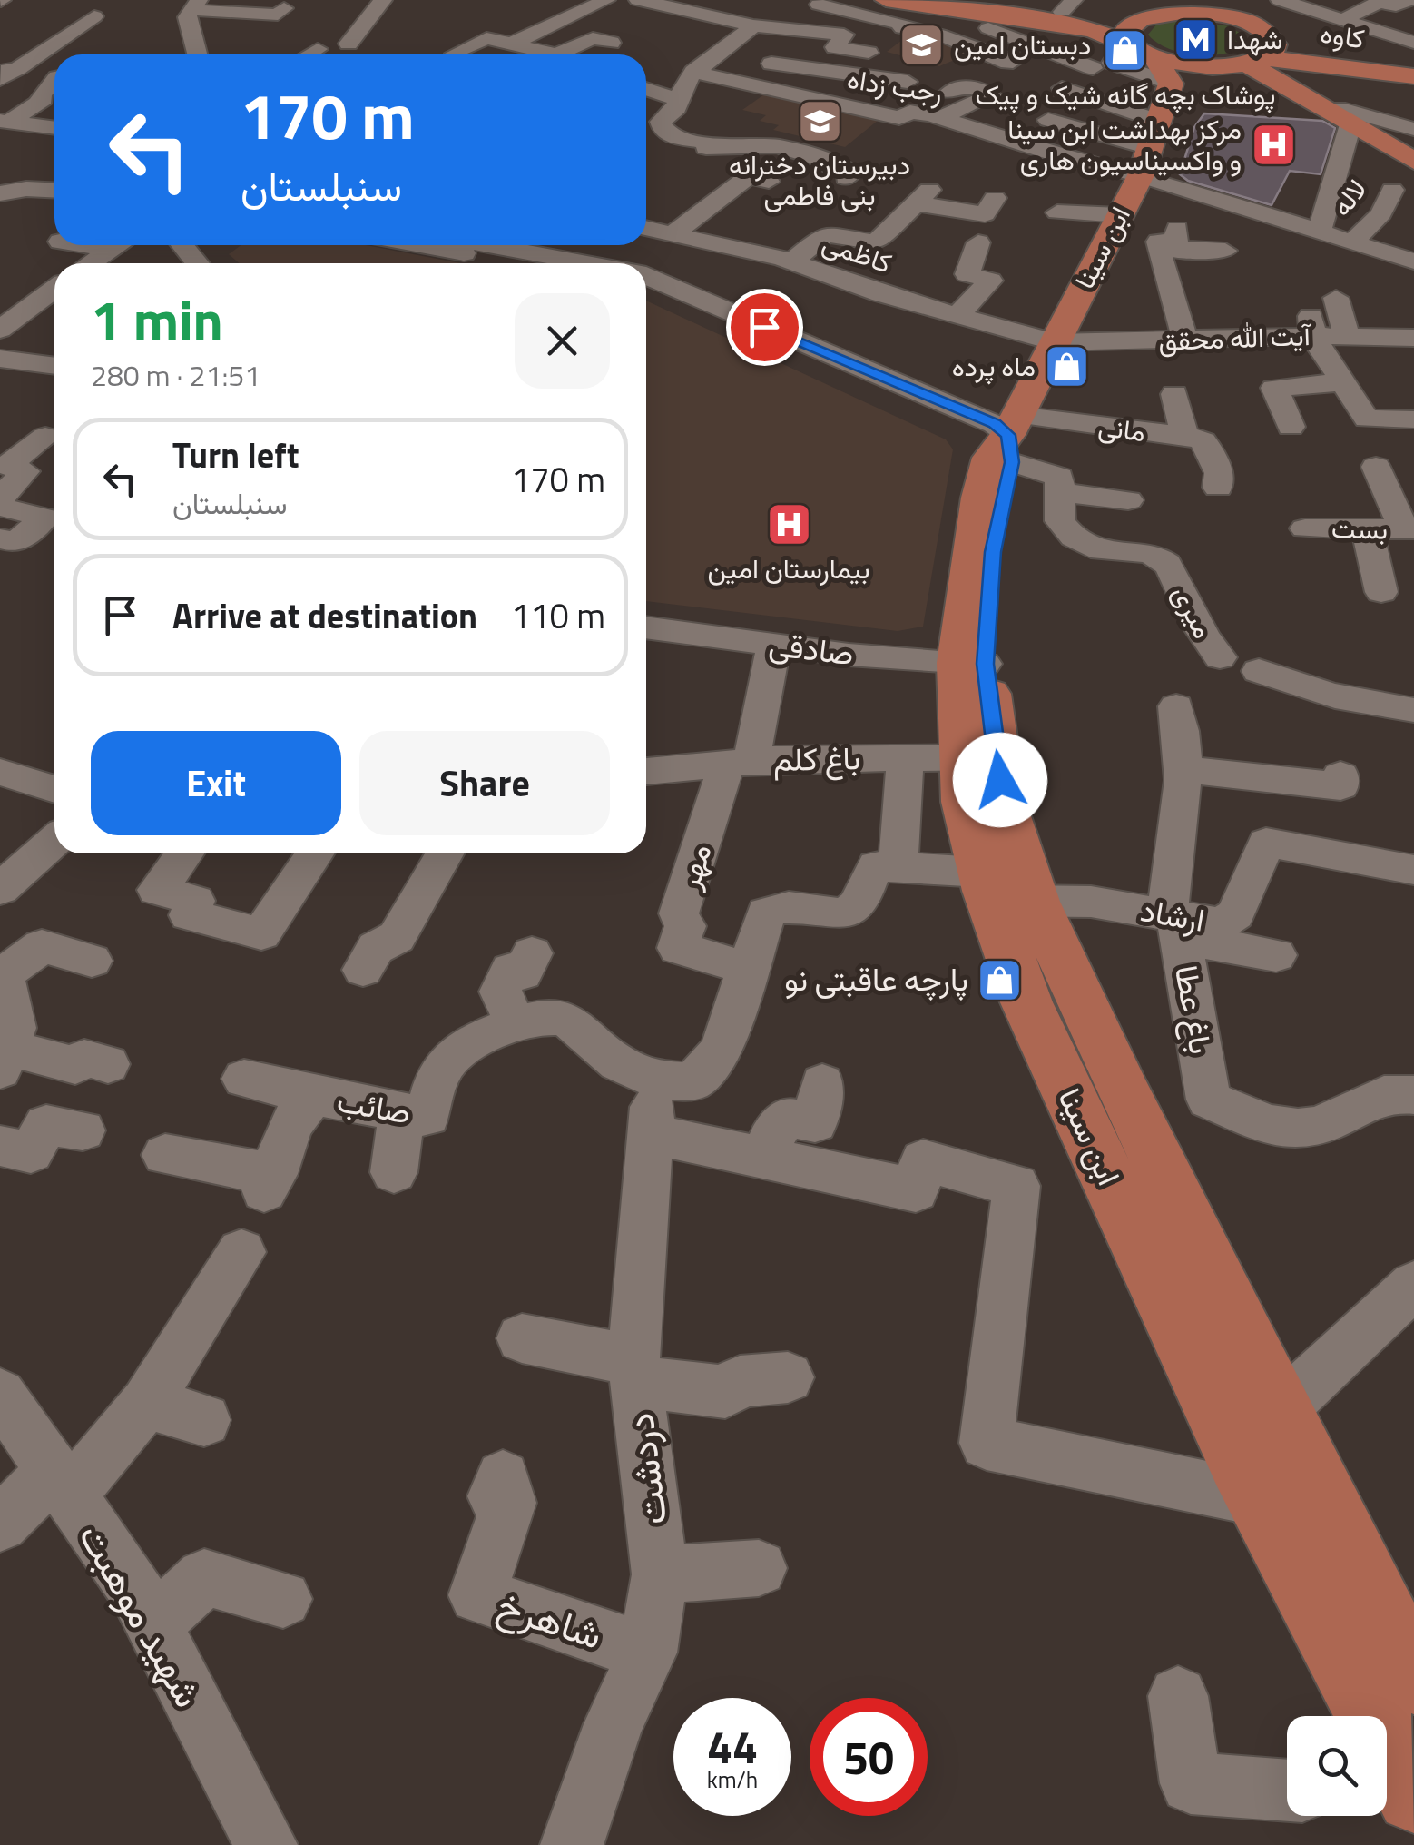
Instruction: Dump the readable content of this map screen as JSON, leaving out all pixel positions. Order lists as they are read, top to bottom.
{
  "streets": {
    "main road": ["کاوه", "ابن سینا"],
    "street": [
      "رجب زداه",
      "لاله",
      "کاظمی",
      "آیت الله محقق",
      "مانی",
      "بست",
      "میری",
      "صادقی",
      "باغ کلم",
      "مهر",
      "ارشاد",
      "باغ عطا",
      "صائب",
      "دردشت",
      "شهید موهبت",
      "شاهرخ"
    ]
  },
  "crossings": [
    ["رجب زداه", "ابن سینا"],
    ["ابن سینا", "کاظمی"],
    ["ابن سینا", "آیت الله محقق"],
    ["ابن سینا", "مانی"],
    ["ابن سینا", "صادقی"],
    ["ابن سینا", "باغ کلم"],
    ["ابن سینا", "ارشاد"],
    ["کاظمی", "آیت الله محقق"],
    ["باغ کلم", "مهر"],
    ["ارشاد", "باغ عطا"],
    ["صائب", "دردشت"],
    ["دردشت", "شاهرخ"]
  ],
  "places": {
    "metro station": ["شهدا"],
    "school or university": ["دبستان امین", "دبیرستان دخترانه بنی فاطمی"],
    "shop": ["پوشاک بچه گانه شیک و پیک", "ماه پرده", "پارچه عاقبتی نو"],
    "hospital": ["مرکز بهداشت ابن سینا و واکسیناسیون هاری", "بیمارستان امین"]
  },
  "page": {
    "turn": ["170 m", "سنبلستان"],
    "heading": ["1 min", "280 m · 21:51"],
    "list": [
      {
        "name": "Turn left",
        "note": "سنبلستان",
        "value": "170 m"
      },
      {
        "name": "Arrive at destination",
        "value": "110 m"
      }
    ],
    "buttons": ["Exit", "Share"],
    "speed": "44 km/h",
    "limit": "50"
  }
}
